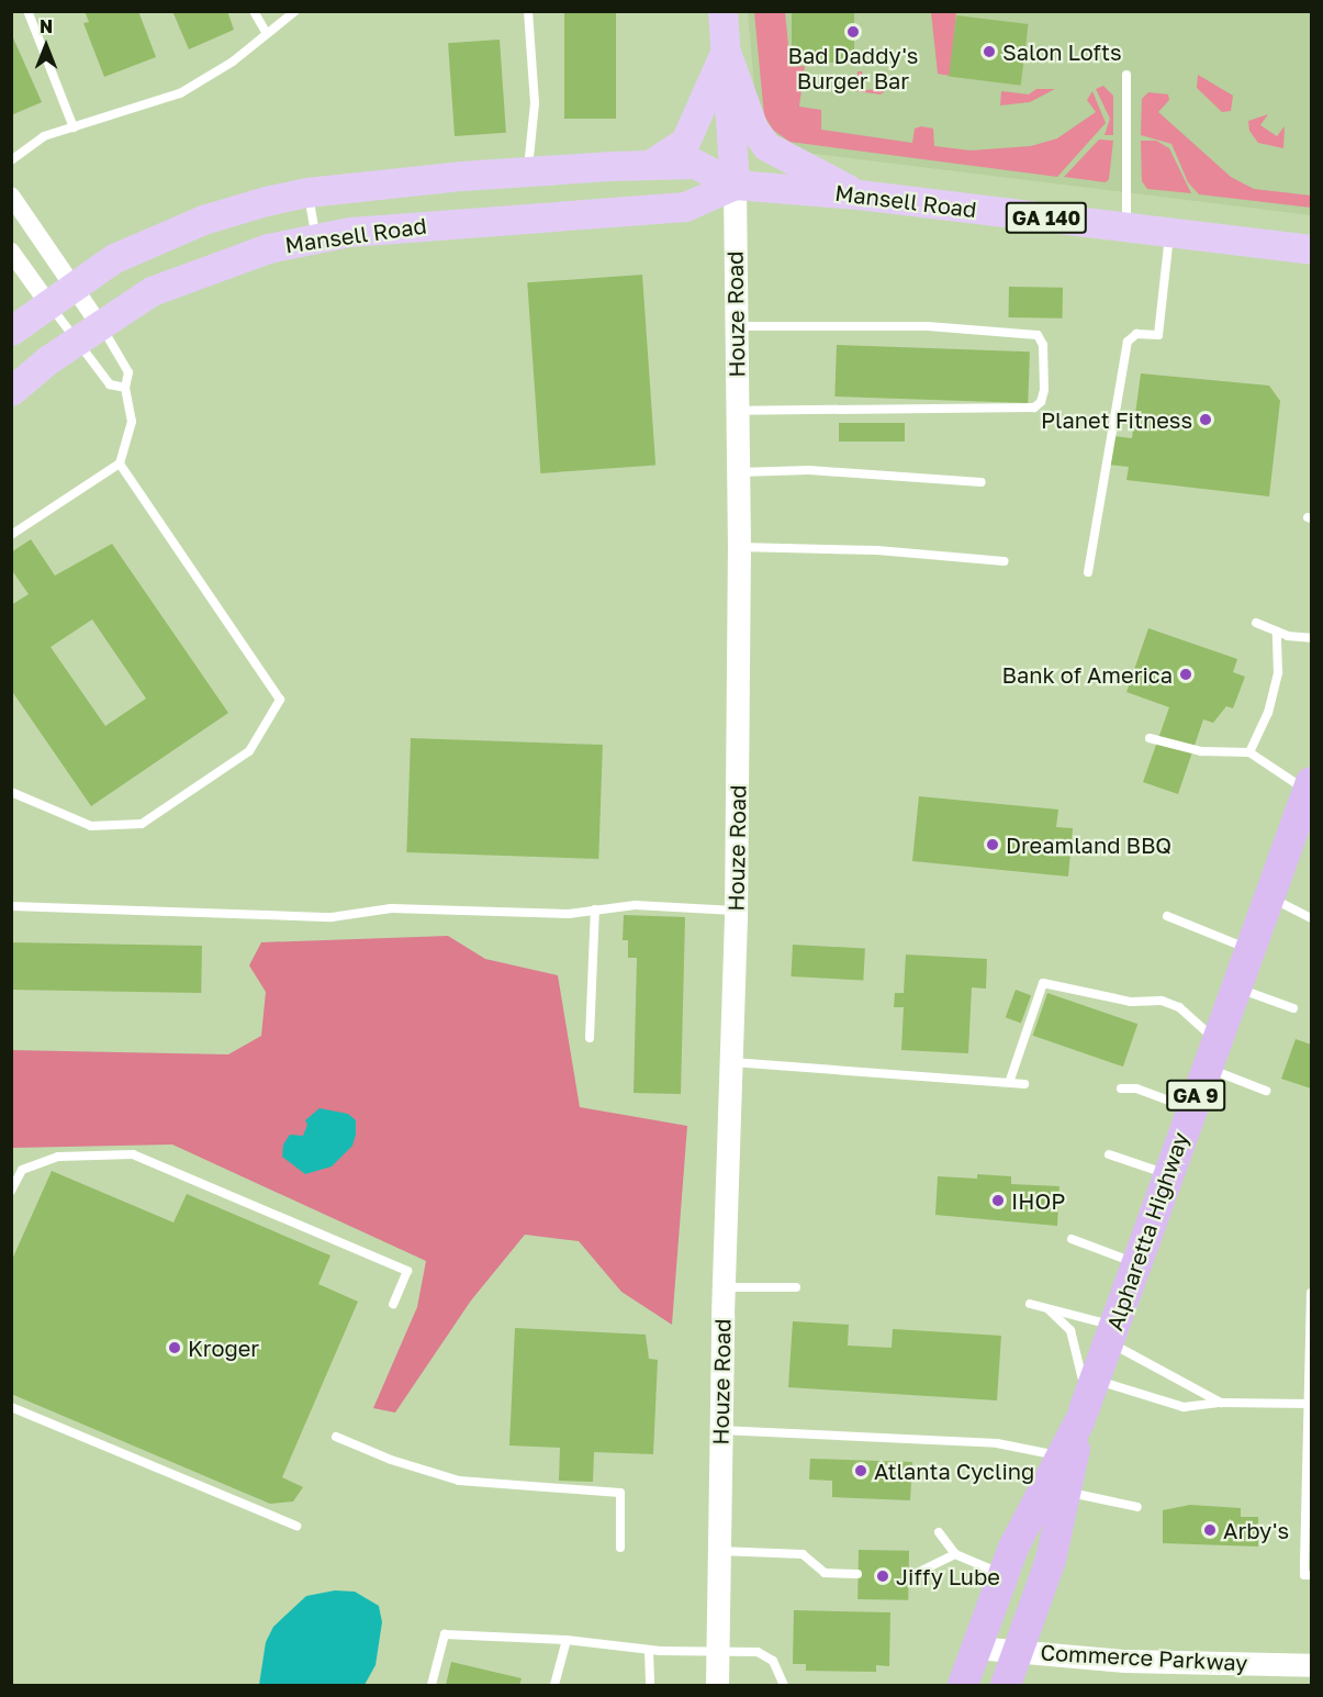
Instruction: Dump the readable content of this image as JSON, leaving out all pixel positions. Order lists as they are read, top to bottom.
{
  "streets": {
    "highway": ["GA 9", "Alpharetta Highway"],
    "main road": ["Mansell Road", "GA 140", "Houze Road"],
    "street": ["Commerce Parkway"]
  },
  "crossings": [
    ["Mansell Road", "Houze Road"],
    ["Alpharetta Highway", "Commerce Parkway"]
  ],
  "places": [
    "Bad Daddy's Burger Bar",
    "Salon Lofts",
    "Planet Fitness",
    "Bank of America",
    "Dreamland BBQ",
    "IHOP",
    "Kroger",
    "Atlanta Cycling",
    "Arby's",
    "Jiffy Lube"
  ],
  "north": "top"
}
